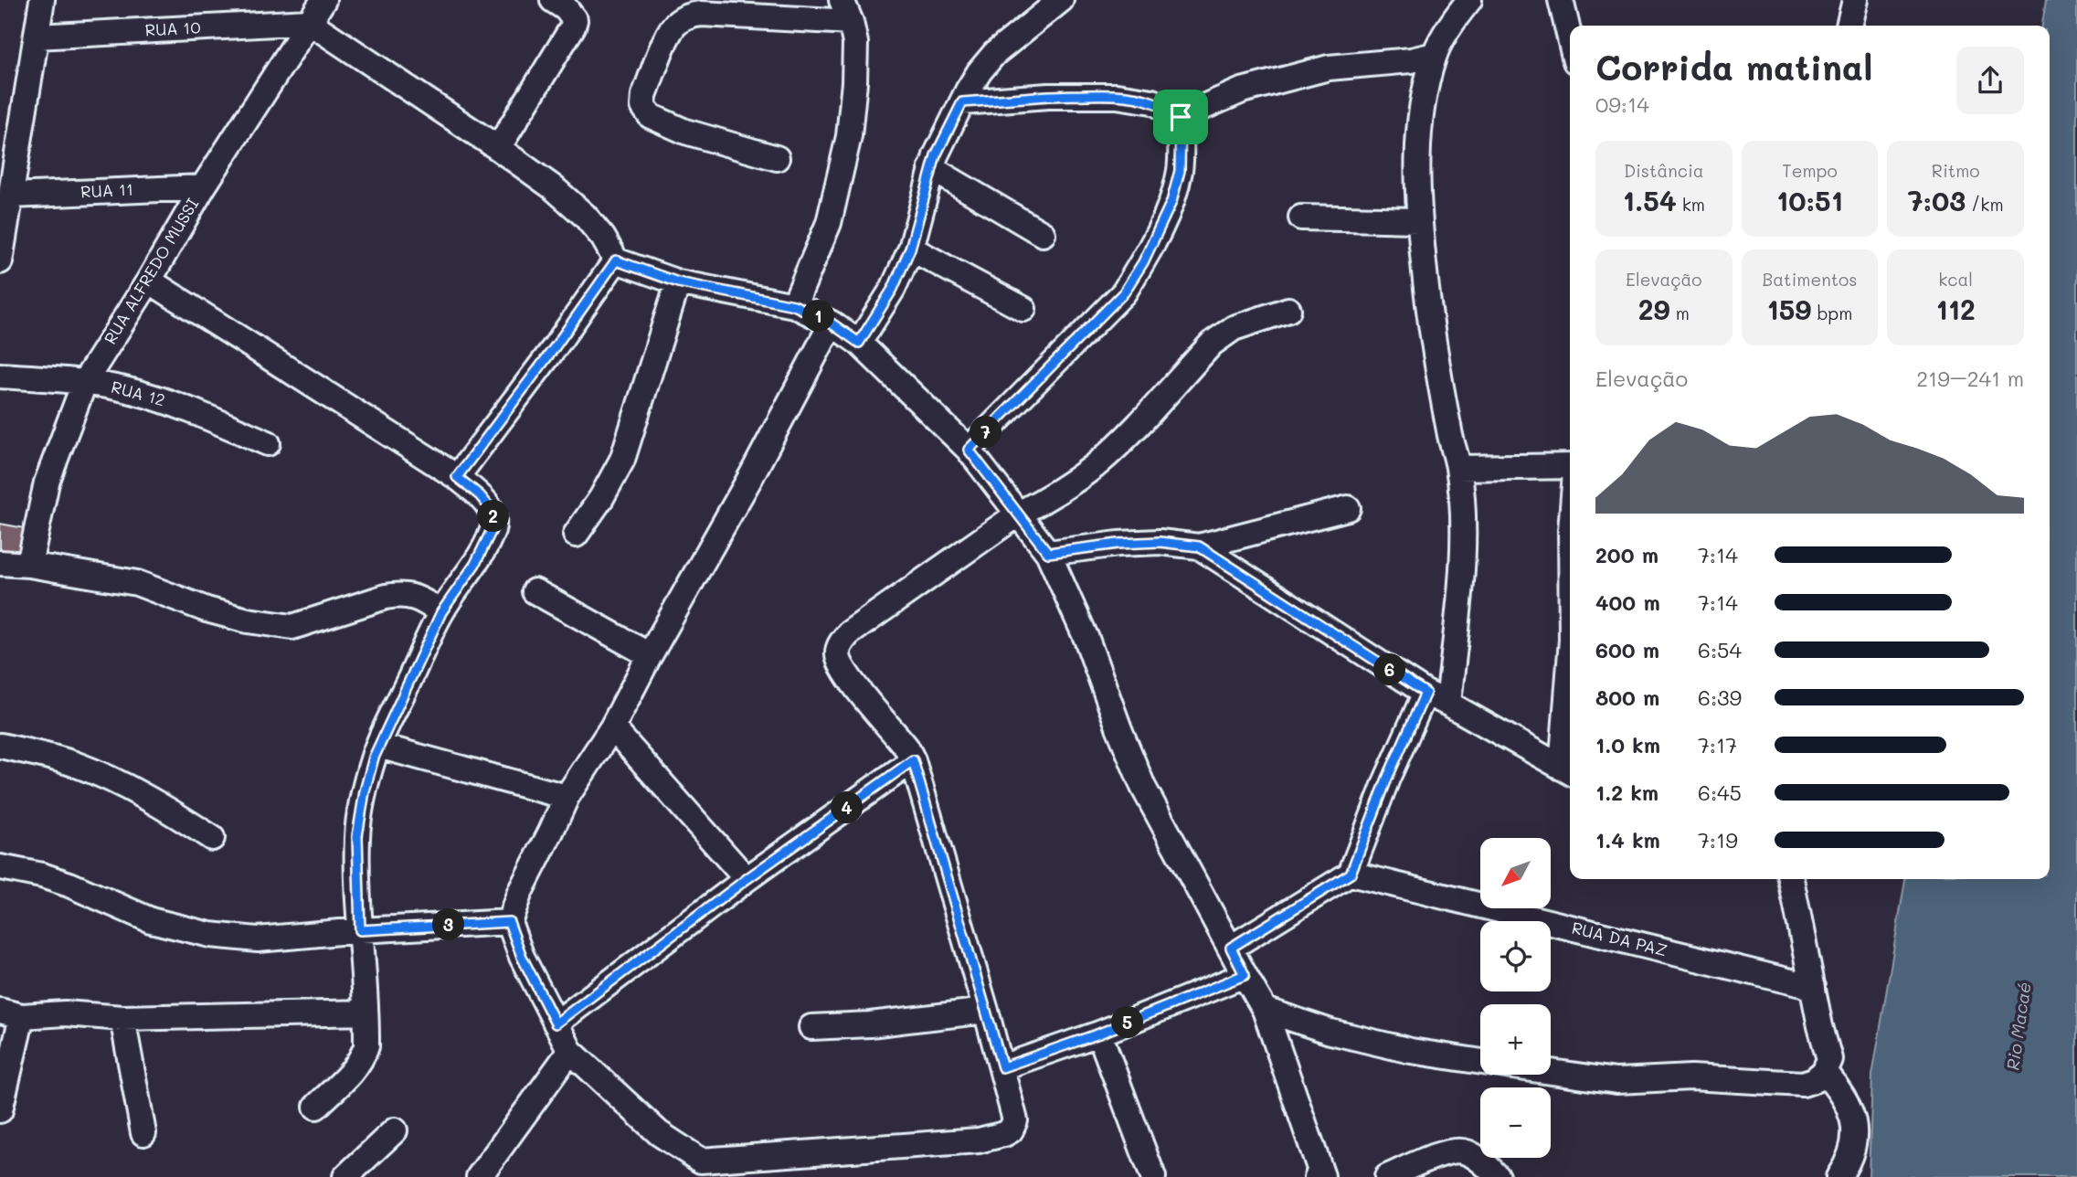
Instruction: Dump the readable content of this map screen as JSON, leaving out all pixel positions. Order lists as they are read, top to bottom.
{
  "streets": {
    "street": [
      "RUA 10",
      "RUA 11",
      "RUA ALFREDO MUSSI",
      "RUA 12",
      "RUA DA PAZ"
    ]
  },
  "crossings": [
    ["RUA 10", "RUA ALFREDO MUSSI"],
    ["RUA 11", "RUA ALFREDO MUSSI"],
    ["RUA ALFREDO MUSSI", "RUA 12"]
  ],
  "water": ["Rio Macaé"],
  "north": "bottom left",
  "page": {
    "heading": ["Corrida matinal", "09:14"],
    "stats": [
      ["Distância", "1.54 km"],
      ["Tempo", "10:51"],
      ["Ritmo", "7:03 /km"],
      ["Elevação", "29 m"],
      ["Batimentos", "159 bpm"],
      ["kcal", "112"]
    ],
    "pins": [
      "1",
      "7",
      "2",
      "6",
      "4",
      "3",
      "5"
    ],
    "chart": ["Elevação", "219–241 m"],
    "list": [
      {
        "name": "200 m",
        "note": "7:14"
      },
      {
        "name": "400 m",
        "note": "7:14"
      },
      {
        "name": "600 m",
        "note": "6:54"
      },
      {
        "name": "800 m",
        "note": "6:39"
      },
      {
        "name": "1.0 km",
        "note": "7:17"
      },
      {
        "name": "1.2 km",
        "note": "6:45"
      },
      {
        "name": "1.4 km",
        "note": "7:19"
      }
    ],
    "map_buttons": ["+", "−"]
  }
}
